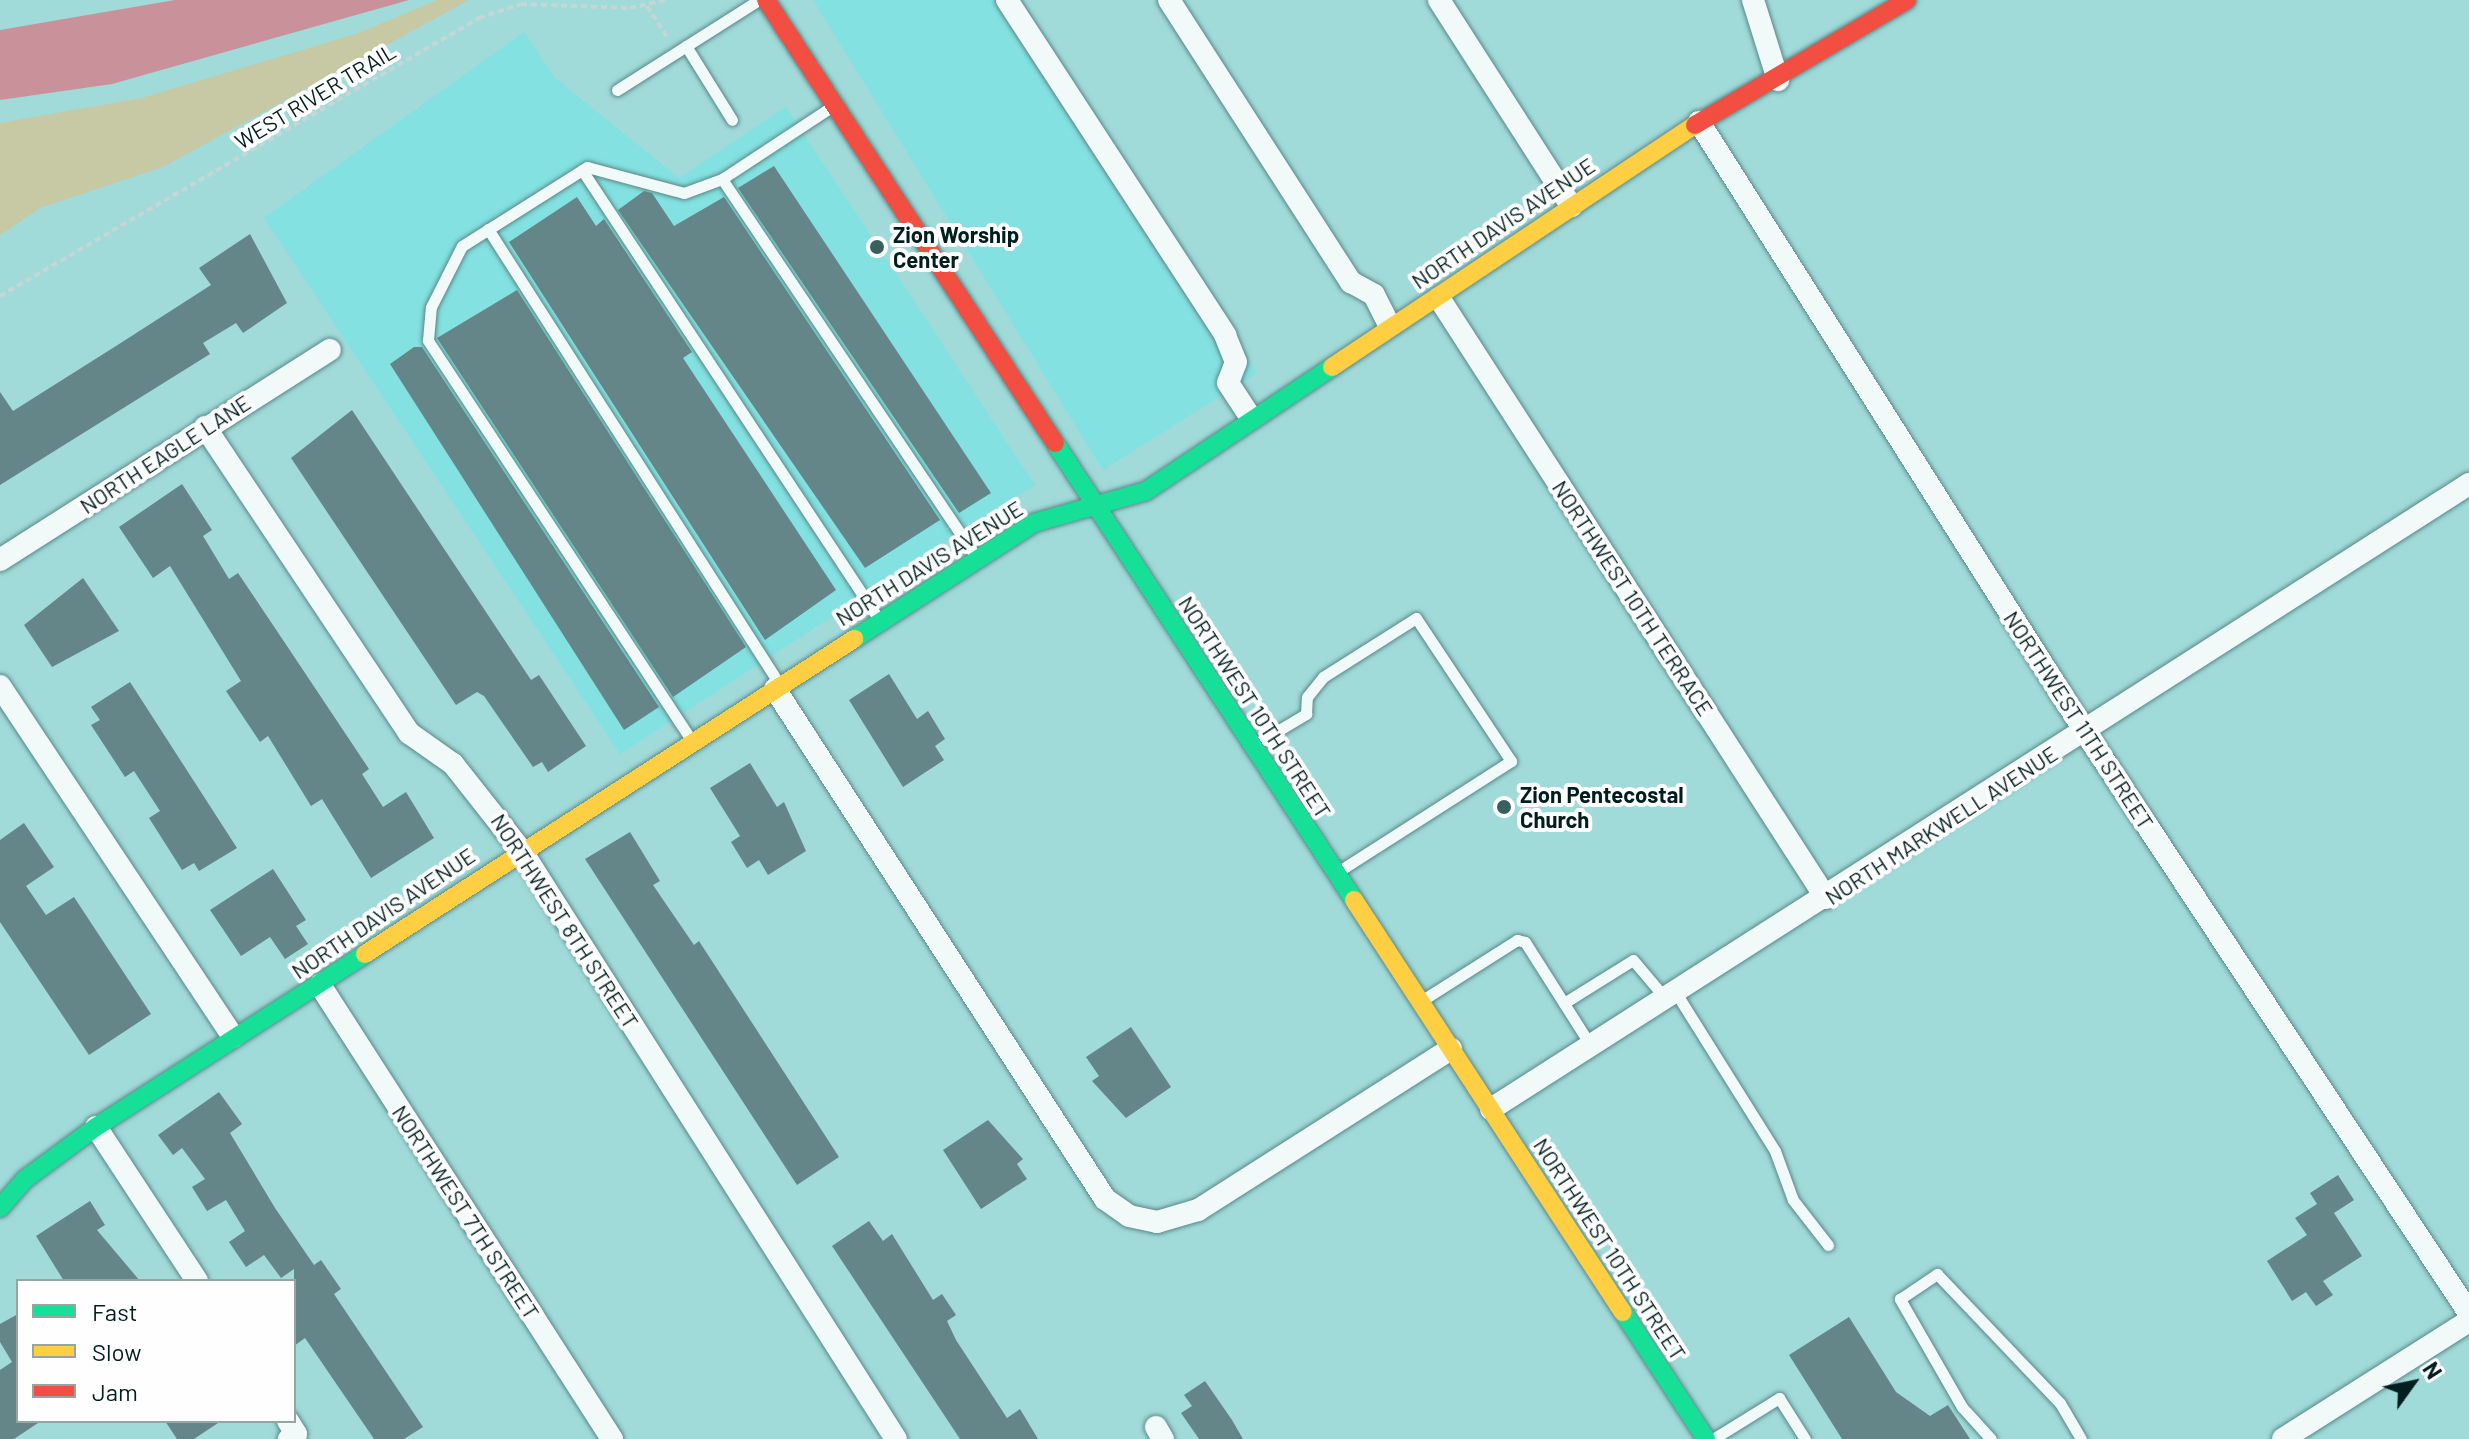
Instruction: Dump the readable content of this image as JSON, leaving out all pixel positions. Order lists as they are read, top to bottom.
{
  "streets": {
    "street": [
      "NORTH DAVIS AVENUE",
      "NORTH EAGLE LANE",
      "NORTHWEST 10TH TERRACE",
      "NORTHWEST 10TH STREET",
      "NORTHWEST 11TH STREET",
      "NORTH MARKWELL AVENUE",
      "NORTHWEST 8TH STREET",
      "NORTHWEST 7TH STREET"
    ],
    "path": ["WEST RIVER TRAIL"]
  },
  "crossings": [
    ["NORTH DAVIS AVENUE", "NORTHWEST 10TH TERRACE"],
    ["NORTH DAVIS AVENUE", "NORTHWEST 10TH STREET"],
    ["NORTH DAVIS AVENUE", "NORTHWEST 11TH STREET"],
    ["NORTH DAVIS AVENUE", "NORTHWEST 8TH STREET"],
    ["NORTH DAVIS AVENUE", "NORTHWEST 7TH STREET"],
    ["NORTH EAGLE LANE", "NORTHWEST 8TH STREET"],
    ["NORTHWEST 10TH TERRACE", "NORTH MARKWELL AVENUE"],
    ["NORTHWEST 10TH STREET", "NORTH MARKWELL AVENUE"],
    ["NORTHWEST 11TH STREET", "NORTH MARKWELL AVENUE"]
  ],
  "places": ["Zion Worship Center", "Zion Pentecostal Church"],
  "legend": ["Fast", "Slow", "Jam"],
  "north": "top right"
}
